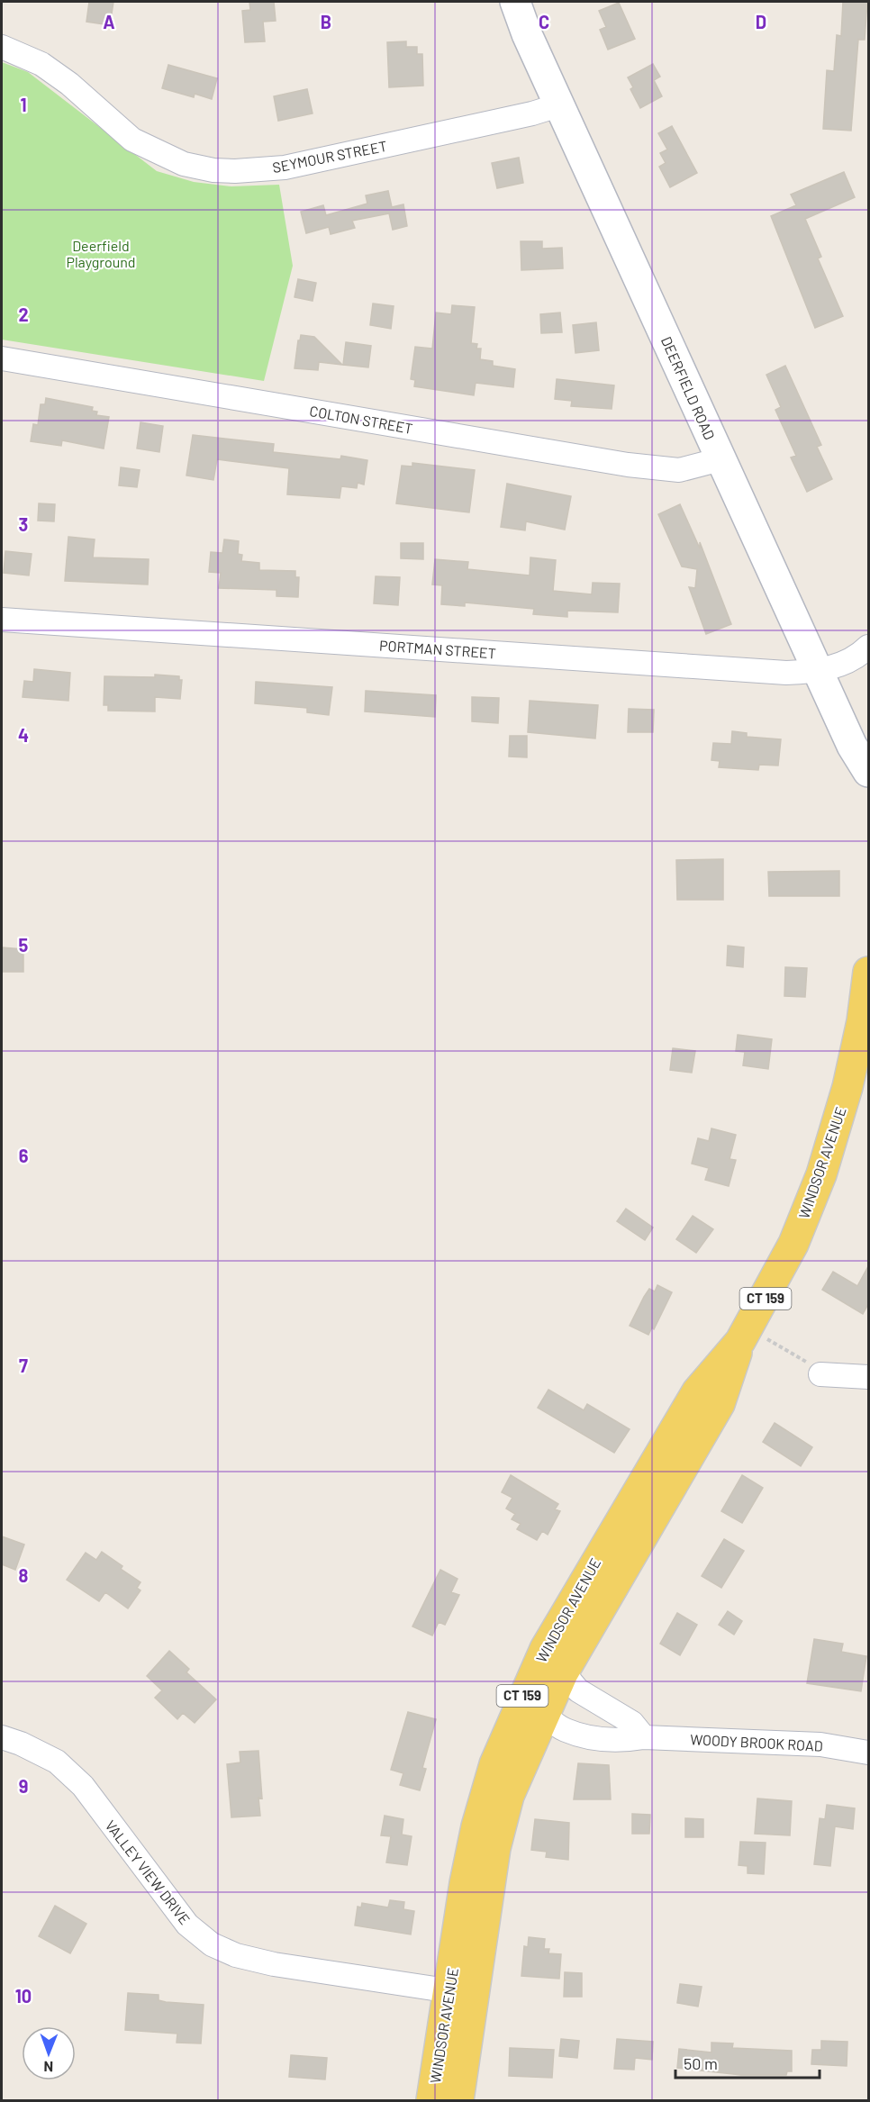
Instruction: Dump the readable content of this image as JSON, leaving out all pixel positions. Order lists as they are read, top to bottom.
{
  "streets": {
    "main road": ["WINDSOR AVENUE", "CT 159"],
    "street": [
      "SEYMOUR STREET",
      "DEERFIELD ROAD",
      "COLTON STREET",
      "PORTMAN STREET",
      "WOODY BROOK ROAD",
      "VALLEY VIEW DRIVE"
    ]
  },
  "crossings": [
    ["SEYMOUR STREET", "DEERFIELD ROAD"],
    ["DEERFIELD ROAD", "COLTON STREET"],
    ["DEERFIELD ROAD", "PORTMAN STREET"],
    ["WINDSOR AVENUE", "WOODY BROOK ROAD"],
    ["WINDSOR AVENUE", "VALLEY VIEW DRIVE"]
  ],
  "parks": ["Deerfield Playground"],
  "scale_bar": "50 m",
  "north": "bottom",
  "grid": {
    "columns": [
      "A",
      "B",
      "C",
      "D"
    ],
    "rows": [
      "1",
      "2",
      "3",
      "4",
      "5",
      "6",
      "7",
      "8",
      "9",
      "10"
    ]
  }
}
